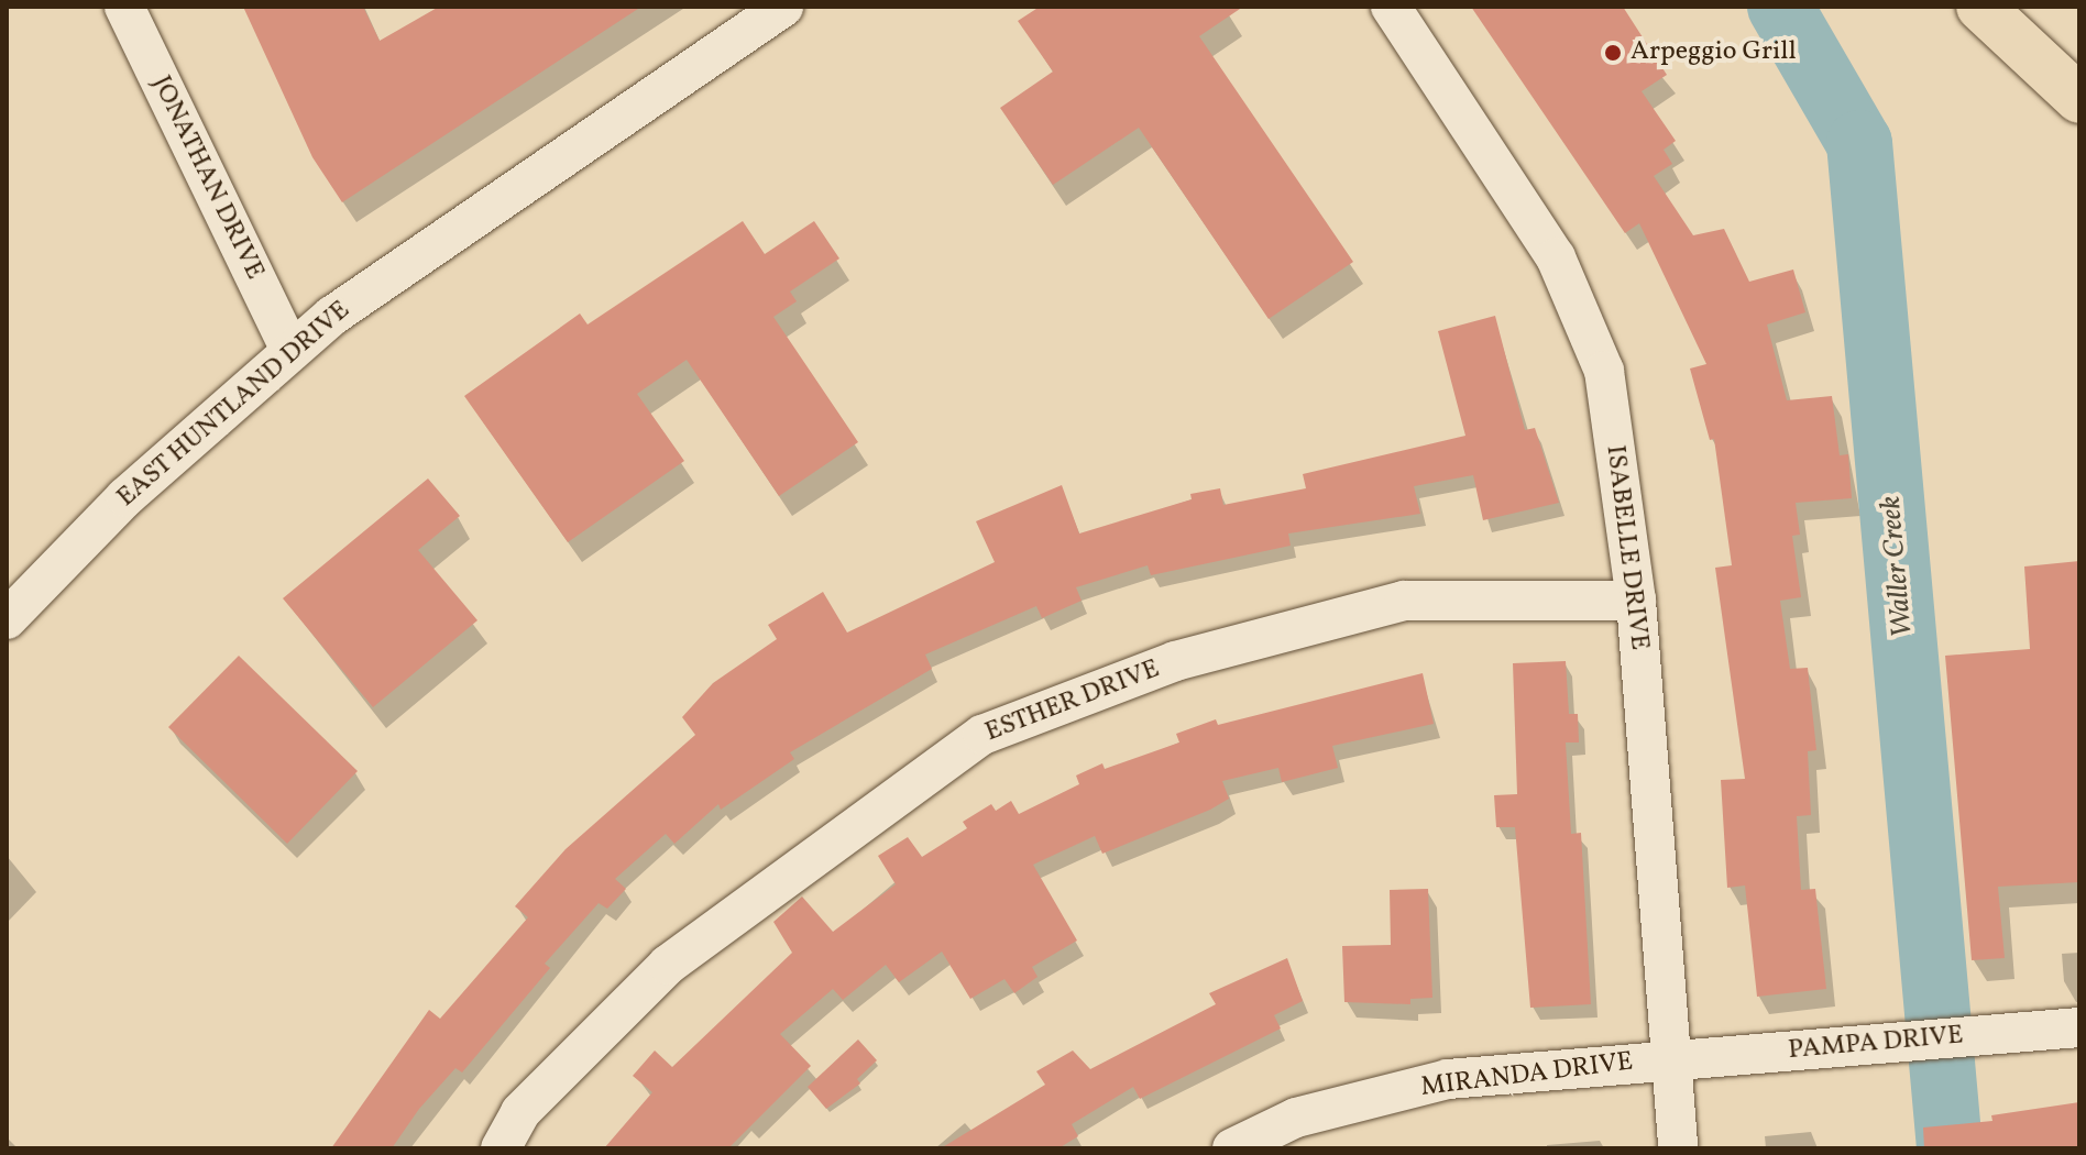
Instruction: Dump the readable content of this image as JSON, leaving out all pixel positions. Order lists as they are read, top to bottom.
{
  "streets": {
    "street": [
      "JONATHAN DRIVE",
      "EAST HUNTLAND DRIVE",
      "ISABELLE DRIVE",
      "ESTHER DRIVE",
      "PAMPA DRIVE",
      "MIRANDA DRIVE"
    ]
  },
  "crossings": [
    ["JONATHAN DRIVE", "EAST HUNTLAND DRIVE"],
    ["ISABELLE DRIVE", "ESTHER DRIVE"],
    ["ISABELLE DRIVE", "PAMPA DRIVE"],
    ["ISABELLE DRIVE", "MIRANDA DRIVE"],
    ["PAMPA DRIVE", "MIRANDA DRIVE"]
  ],
  "water": ["Waller Creek"],
  "places": ["Arpeggio Grill"]
}
